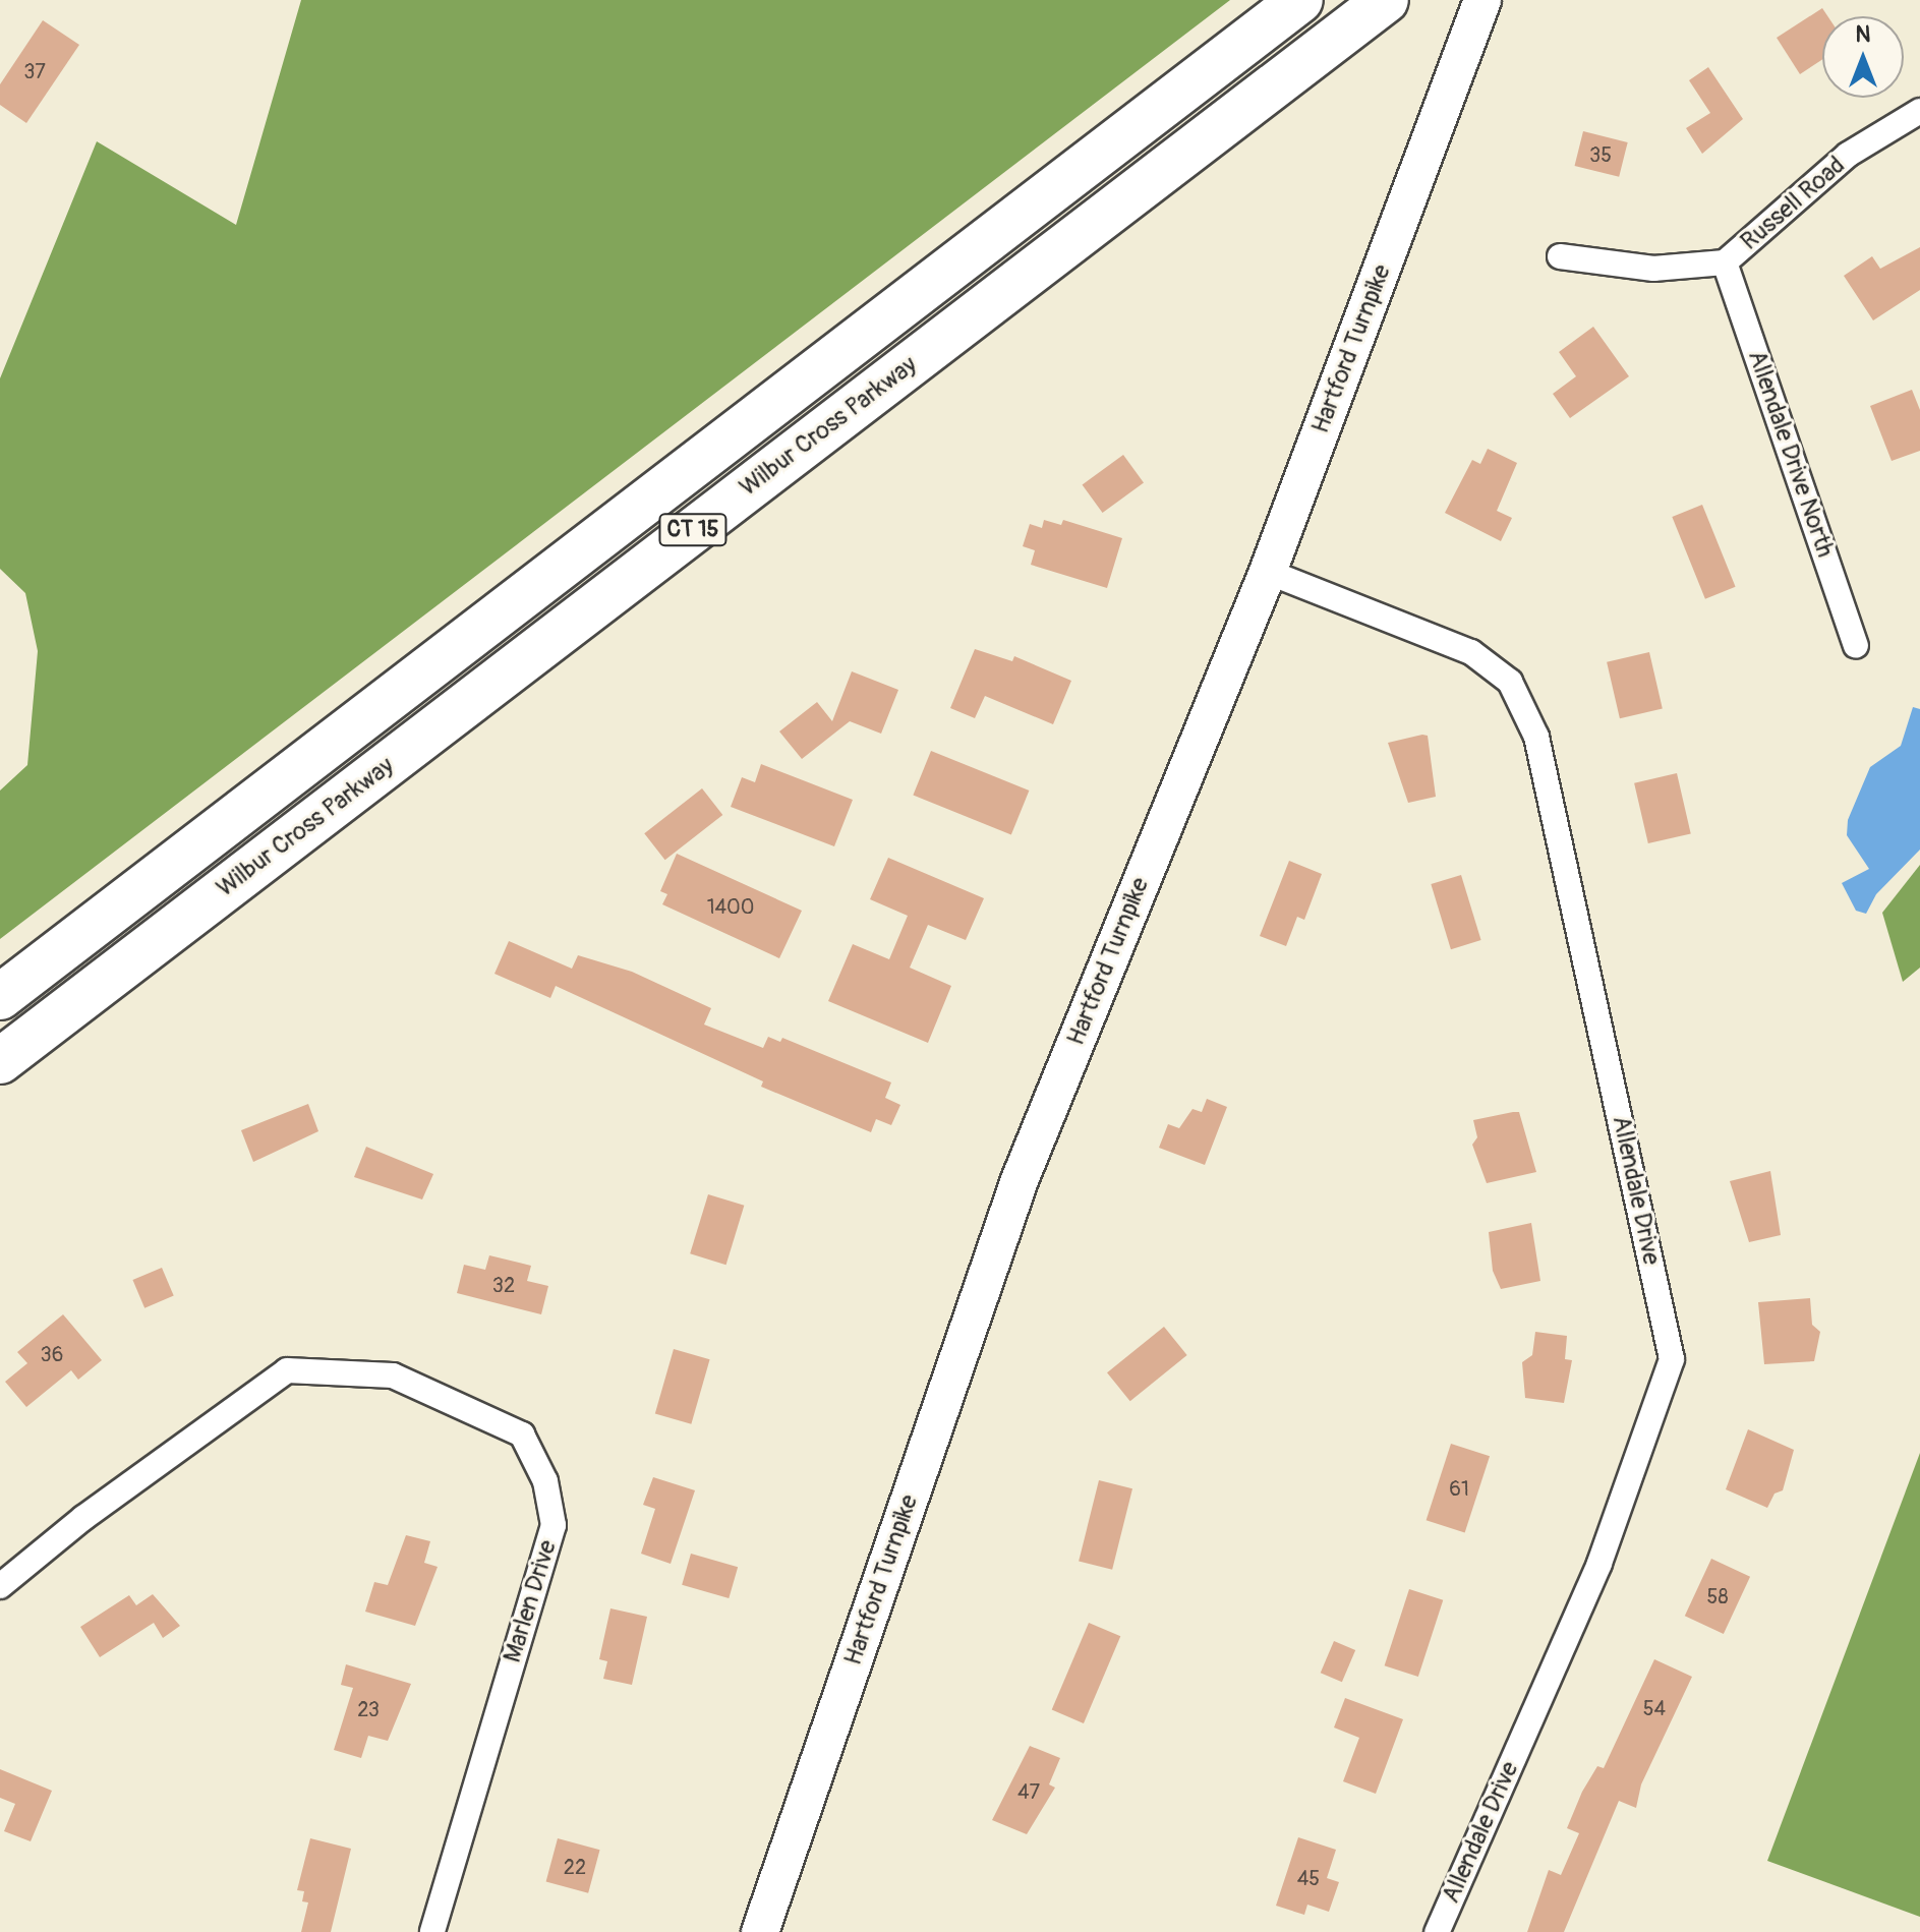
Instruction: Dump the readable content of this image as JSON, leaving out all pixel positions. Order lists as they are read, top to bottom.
{
  "streets": {
    "highway": ["Wilbur Cross Parkway", "CT 15"],
    "main road": ["Hartford Turnpike"],
    "street": [
      "Russell Road",
      "Allendale Drive North",
      "Allendale Drive",
      "Marlen Drive"
    ]
  },
  "crossings": [
    ["Russell Road", "Allendale Drive North"],
    ["Hartford Turnpike", "Allendale Drive"]
  ],
  "house_numbers": [
    "37",
    "35",
    "1400",
    "32",
    "36",
    "61",
    "58",
    "54",
    "23",
    "47",
    "22",
    "45"
  ],
  "north": "top"
}
